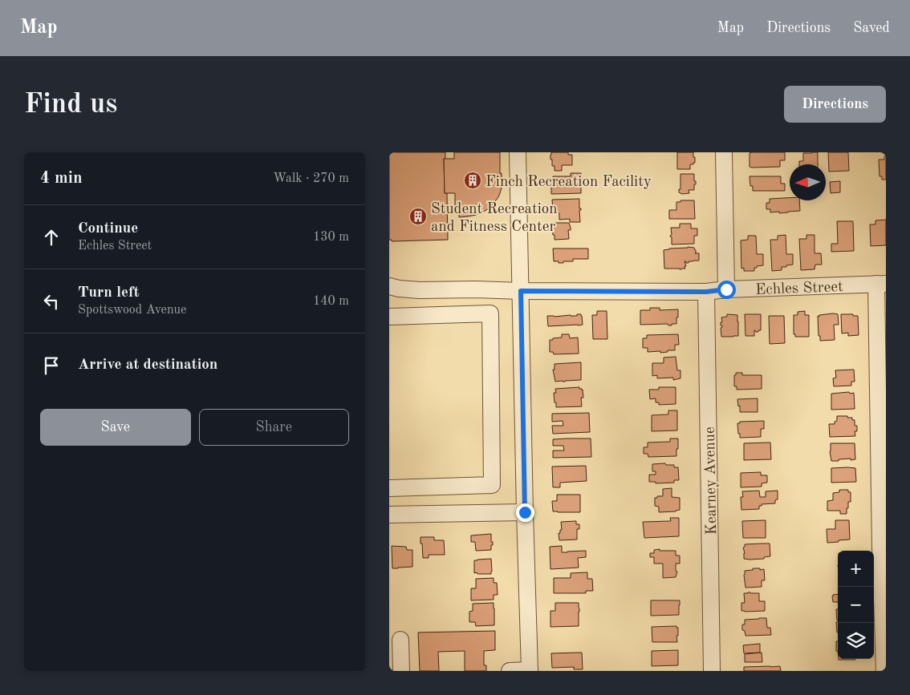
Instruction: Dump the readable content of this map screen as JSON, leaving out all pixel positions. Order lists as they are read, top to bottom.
{
  "streets": {
    "street": ["Echles Street", "Kearney Avenue"]
  },
  "crossings": [
    ["Echles Street", "Kearney Avenue"]
  ],
  "places": {
    "building": ["Finch Recreation Facility", "Student Recreation and Fitness Center"]
  },
  "north": "left",
  "page": {
    "header": "Map",
    "nav": ["Map", "Directions", "Saved"],
    "buttons": [
      "Directions",
      ["Save", "Share"]
    ],
    "title": "Find us",
    "heading": ["4 min", "Walk · 270 m"],
    "list": [
      ["Continue", "Echles Street", "130 m"],
      ["Turn left", "Spottswood Avenue", "140 m"],
      "Arrive at destination"
    ],
    "map_buttons": ["+", "−"]
  }
}
